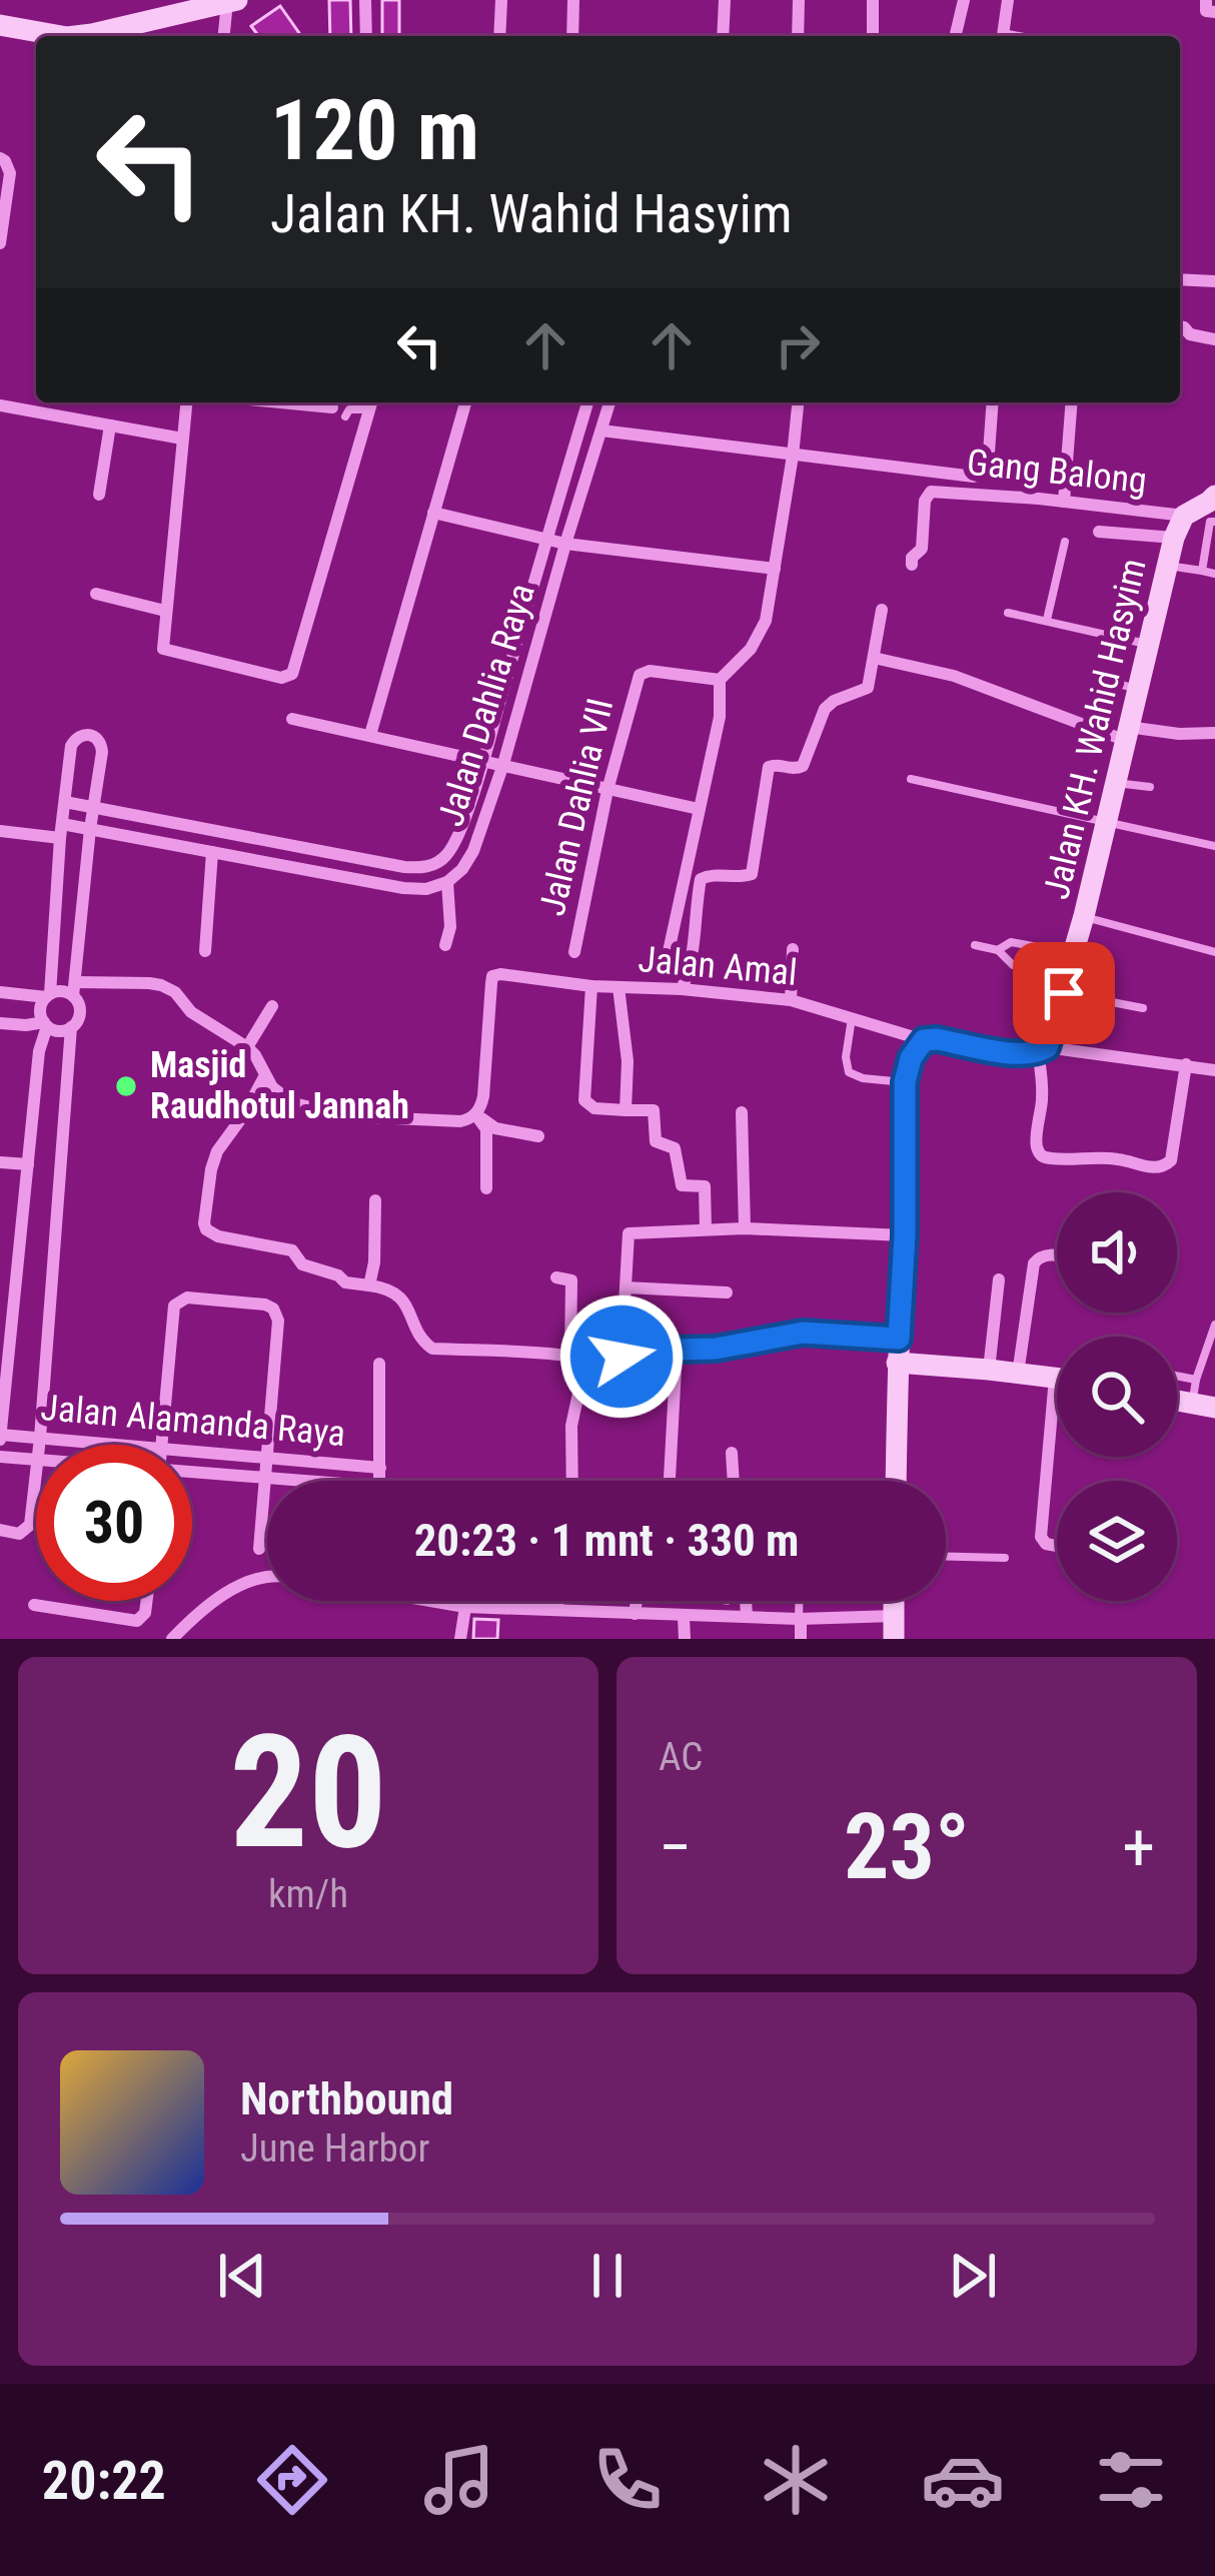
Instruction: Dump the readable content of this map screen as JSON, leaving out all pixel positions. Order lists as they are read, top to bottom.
{
  "streets": {
    "street": [
      "Gang Balong",
      "Jalan Dahlia Raya",
      "Jalan KH. Wahid Hasyim",
      "Jalan Dahlia VII",
      "Jalan Amal",
      "Jalan Alamanda Raya"
    ]
  },
  "crossings": [
    ["Gang Balong", "Jalan KH. Wahid Hasyim"]
  ],
  "places": ["Masjid Raudhotul Jannah"],
  "page": {
    "turn": ["120 m", "Jalan KH. Wahid Hasyim"],
    "limit": "30",
    "trip": "20:23 · 1 mnt · 330 m",
    "tile": [
      ["20", "km/h"],
      "AC"
    ],
    "heat": ["−", "23°", "+"],
    "song": ["Northbound", "June Harbor"],
    "tabs": "20:22"
  }
}
